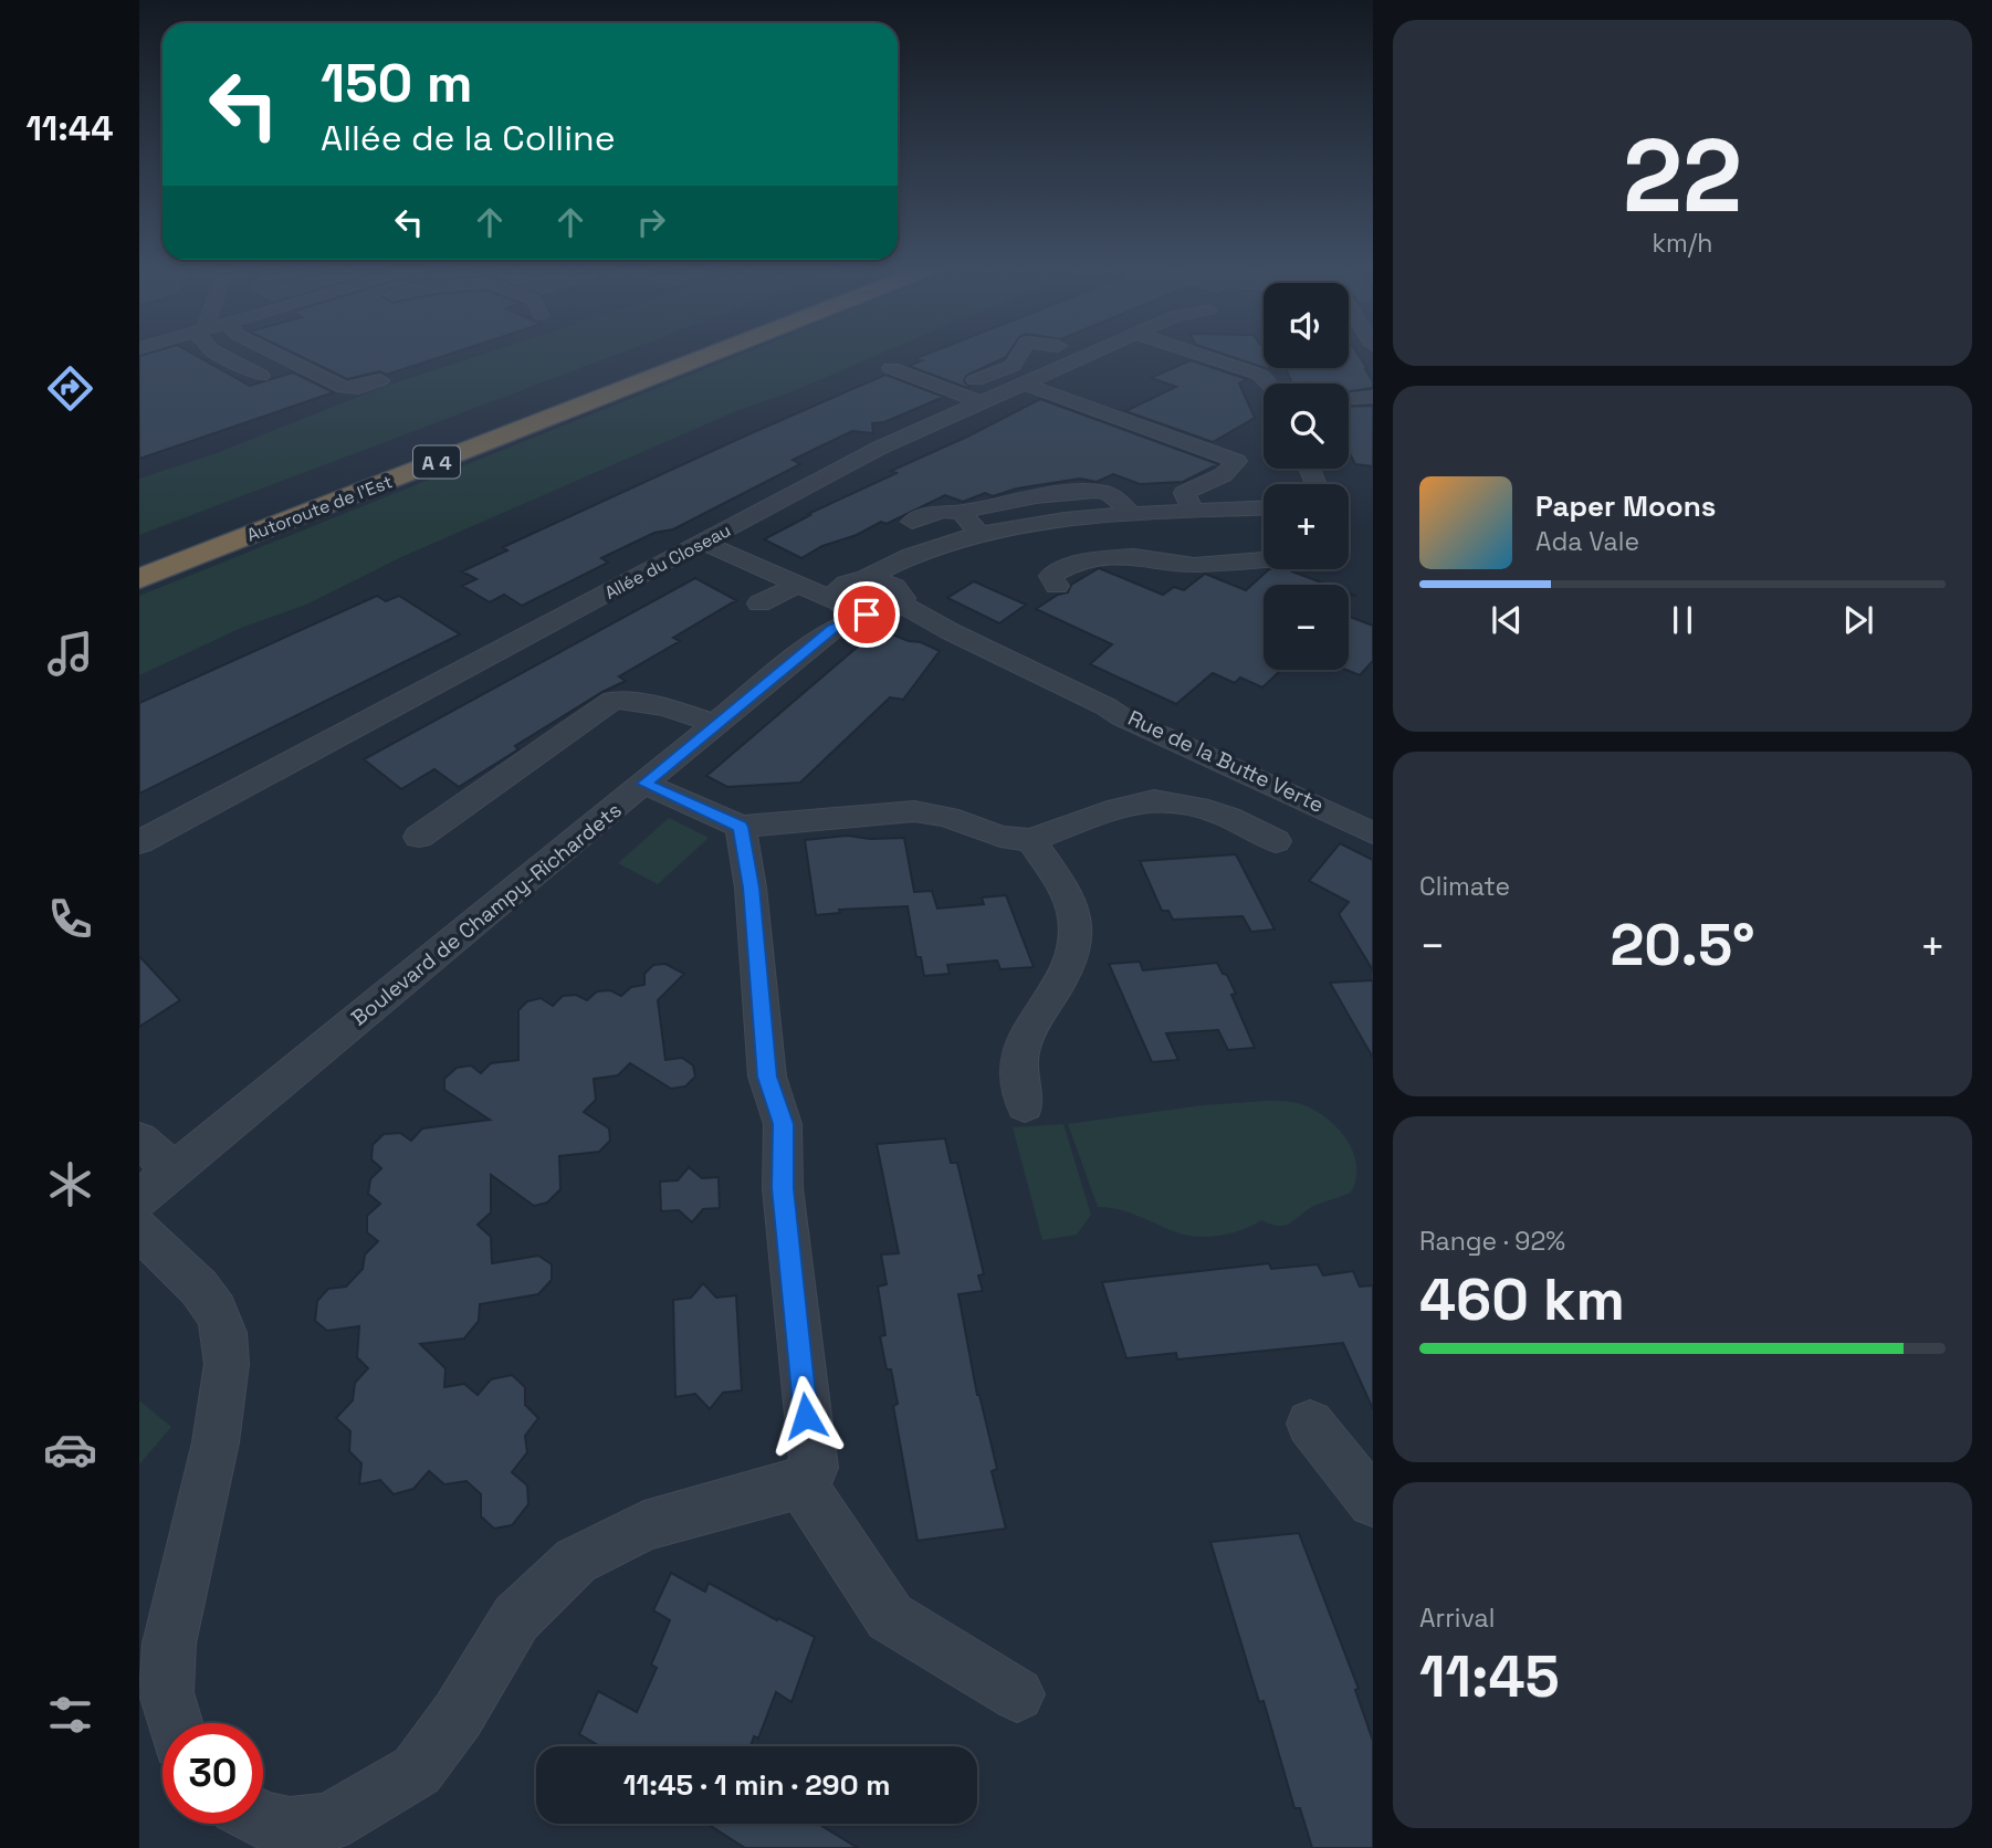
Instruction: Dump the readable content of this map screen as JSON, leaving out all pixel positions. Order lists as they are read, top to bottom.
{
  "streets": {
    "highway": ["A 4", "Autoroute de l’Est"],
    "street": ["Allée du Closeau", "Rue de la Butte Verte", "Boulevard de Champy-Richardets"]
  },
  "crossings": [
    ["Allée du Closeau", "Rue de la Butte Verte"],
    ["Rue de la Butte Verte", "Boulevard de Champy-Richardets"]
  ],
  "page": {
    "tabs": "11:44",
    "tile": [
      ["22", "km/h"],
      "Climate",
      ["Range · 92%", "460 km"],
      ["Arrival", "11:45"]
    ],
    "turn": ["150 m", "Allée de la Colline"],
    "map_buttons": ["+", "−"],
    "song": ["Paper Moons", "Ada Vale"],
    "heat": ["−", "20.5°", "+"],
    "limit": "30",
    "trip": "11:45 · 1 min · 290 m"
  }
}
